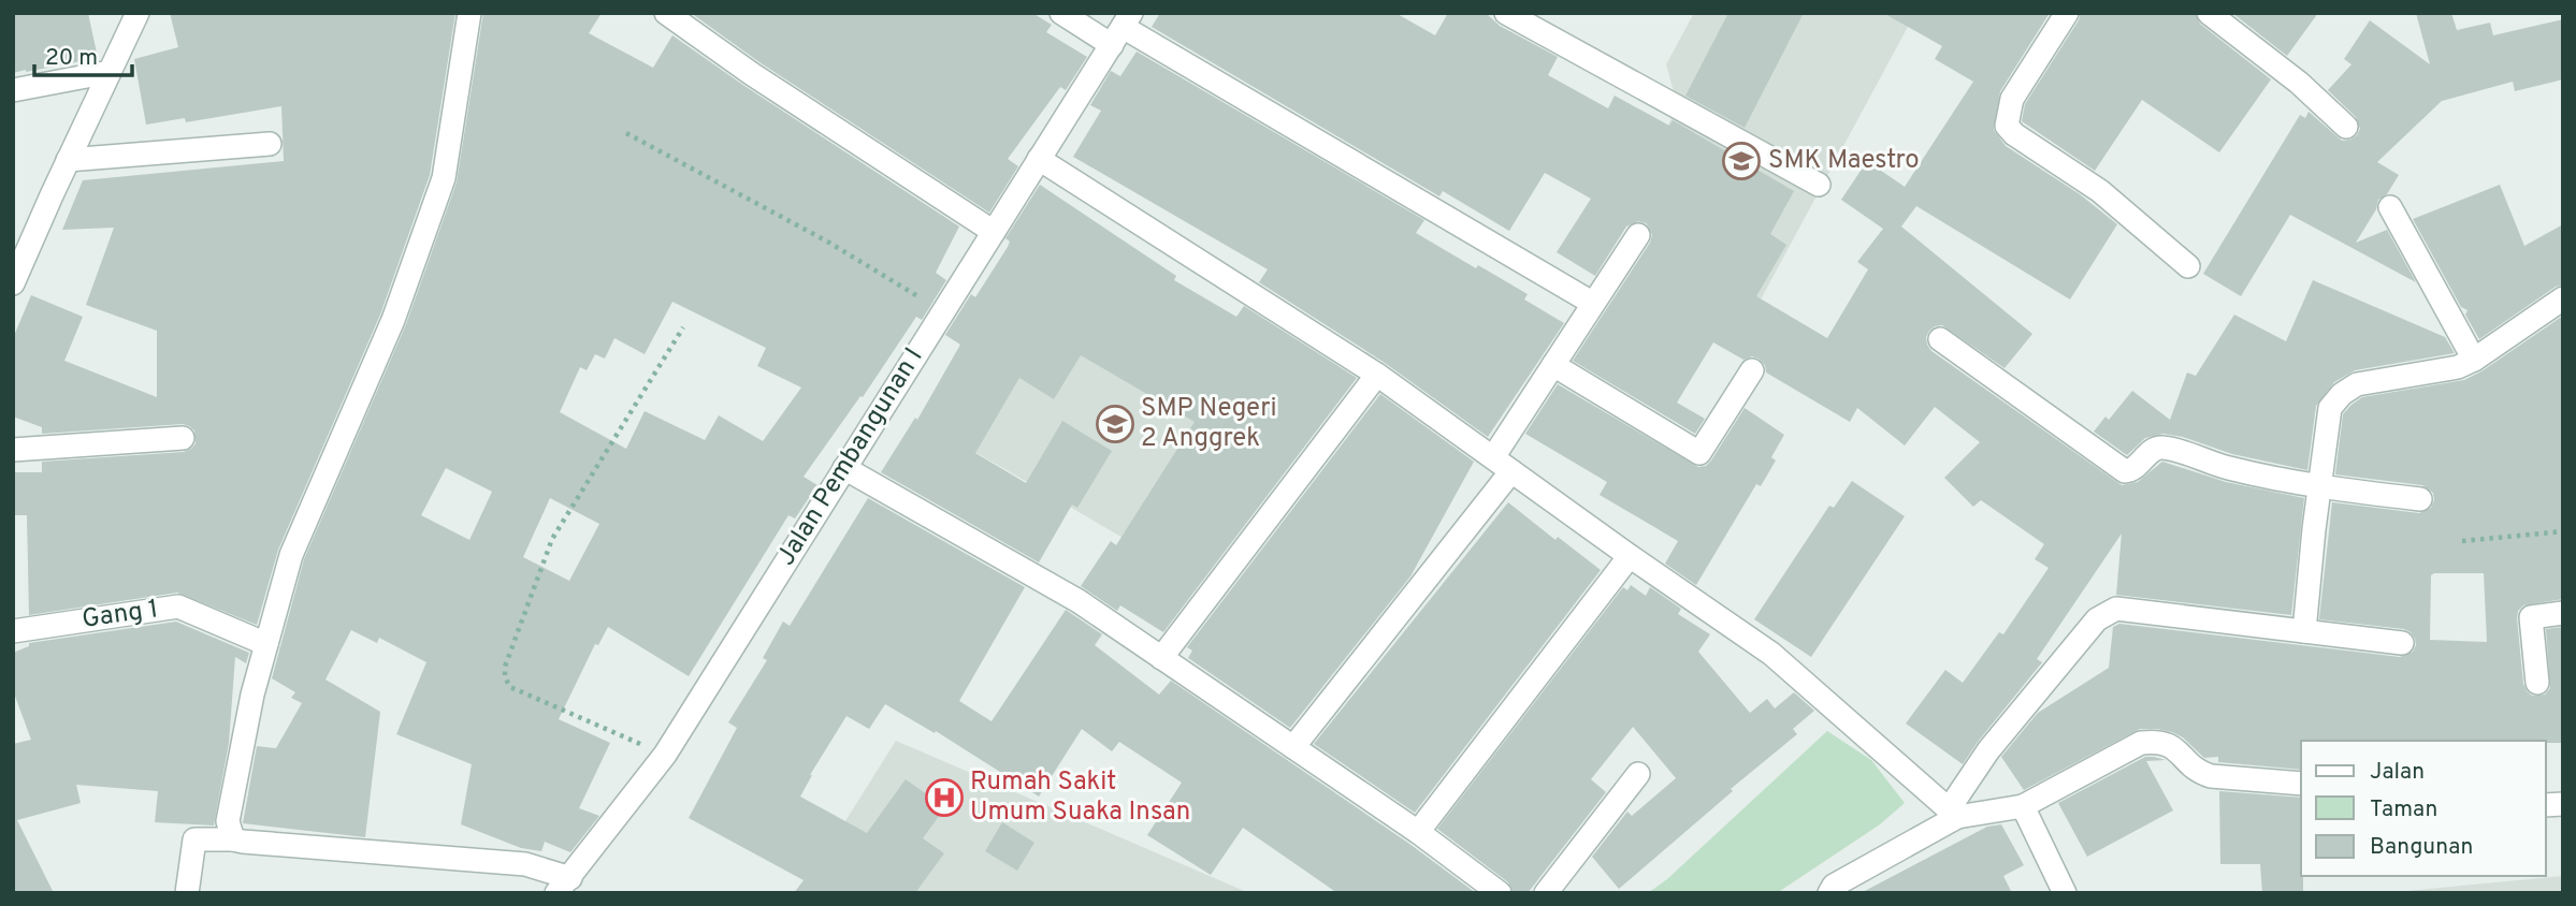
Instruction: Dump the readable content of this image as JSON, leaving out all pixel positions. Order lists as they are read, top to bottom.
{
  "streets": {
    "street": ["Jalan Pembangunan I", "Gang 1"]
  },
  "places": {
    "school or university": ["SMK Maestro", "SMP Negeri 2 Anggrek"],
    "hospital": ["Rumah Sakit Umum Suaka Insan"]
  },
  "legend": ["Jalan", "Taman", "Bangunan"],
  "scale_bar": "20 m"
}
